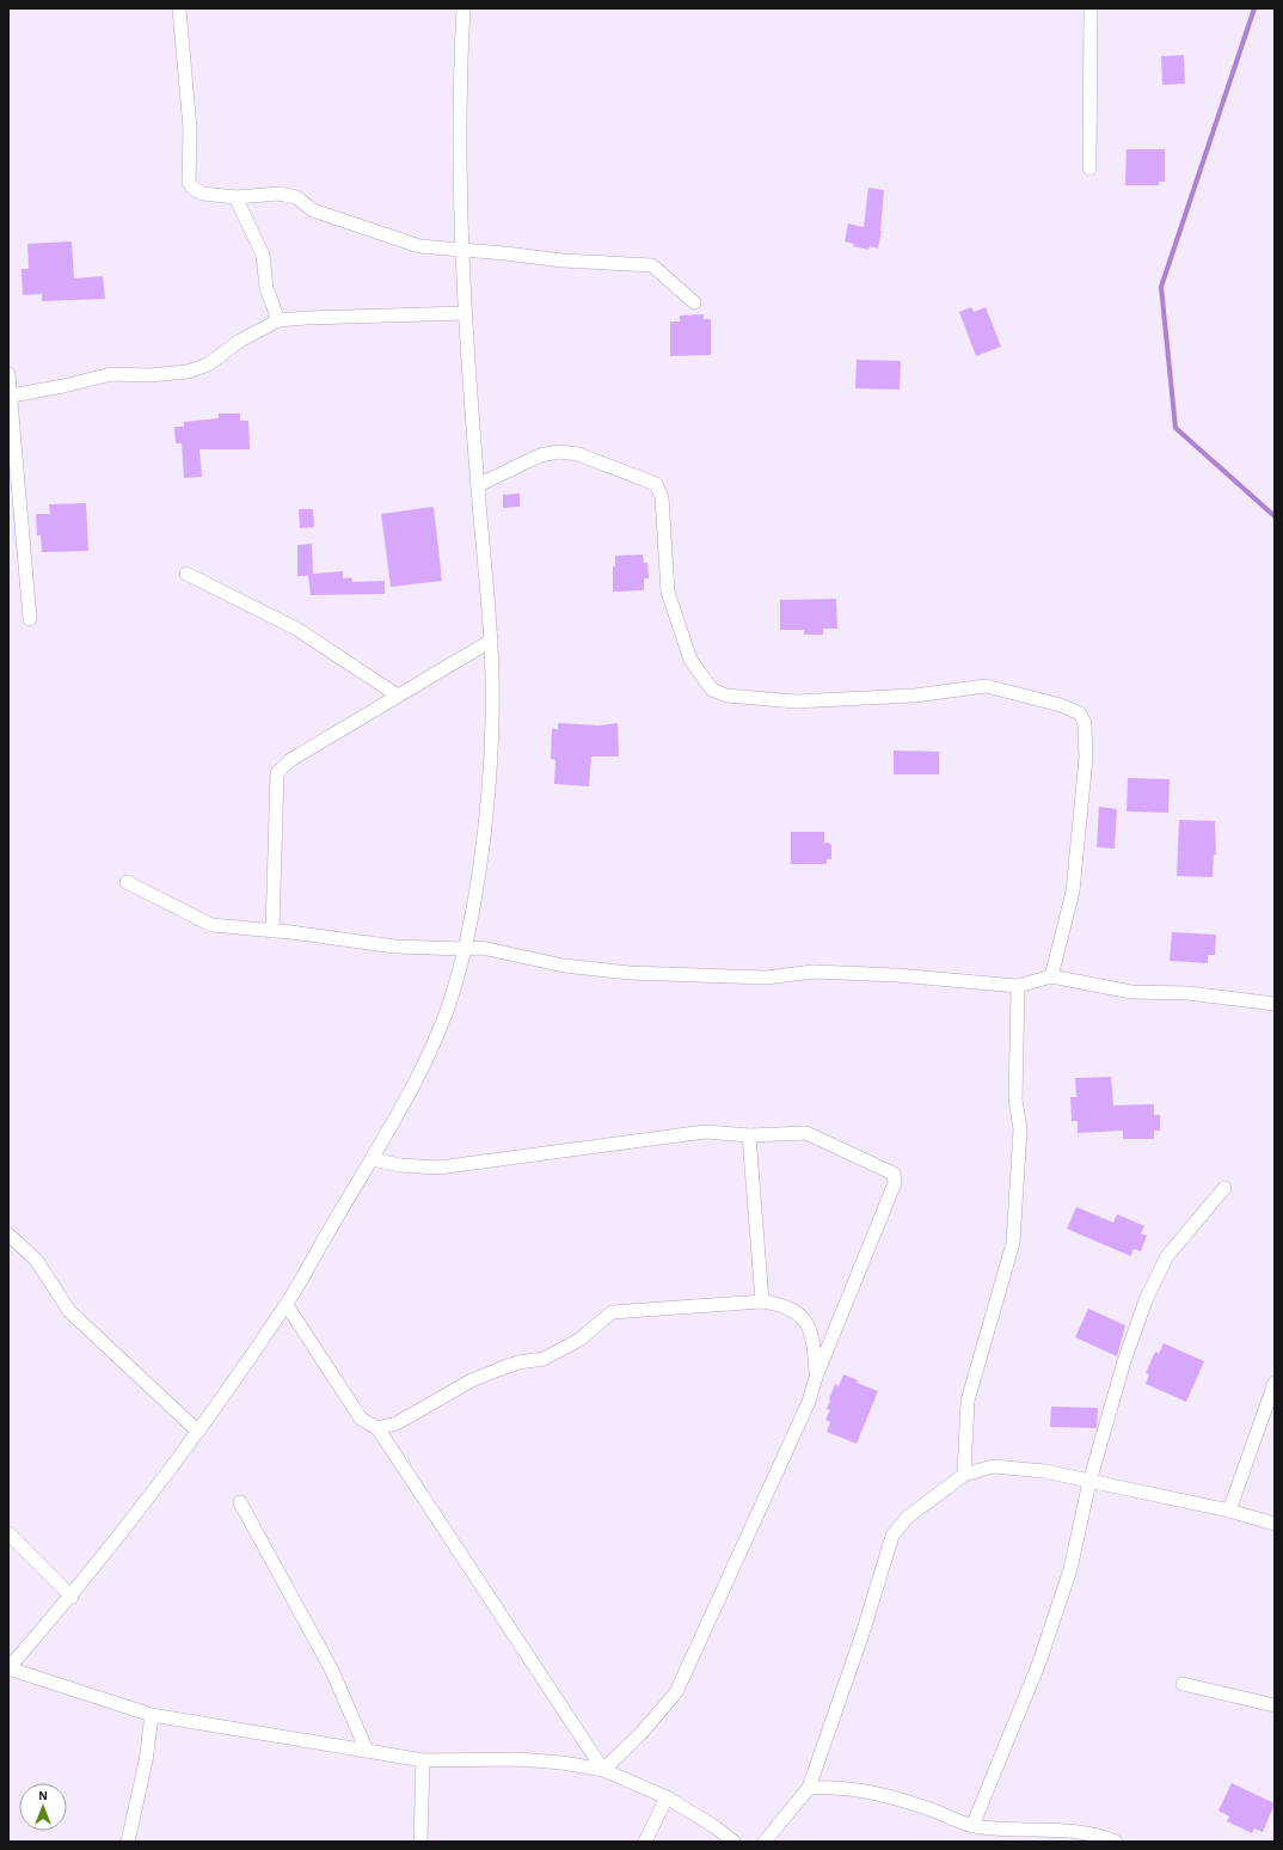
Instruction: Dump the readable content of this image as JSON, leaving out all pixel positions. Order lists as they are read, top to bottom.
{
  "north": "top"
}
